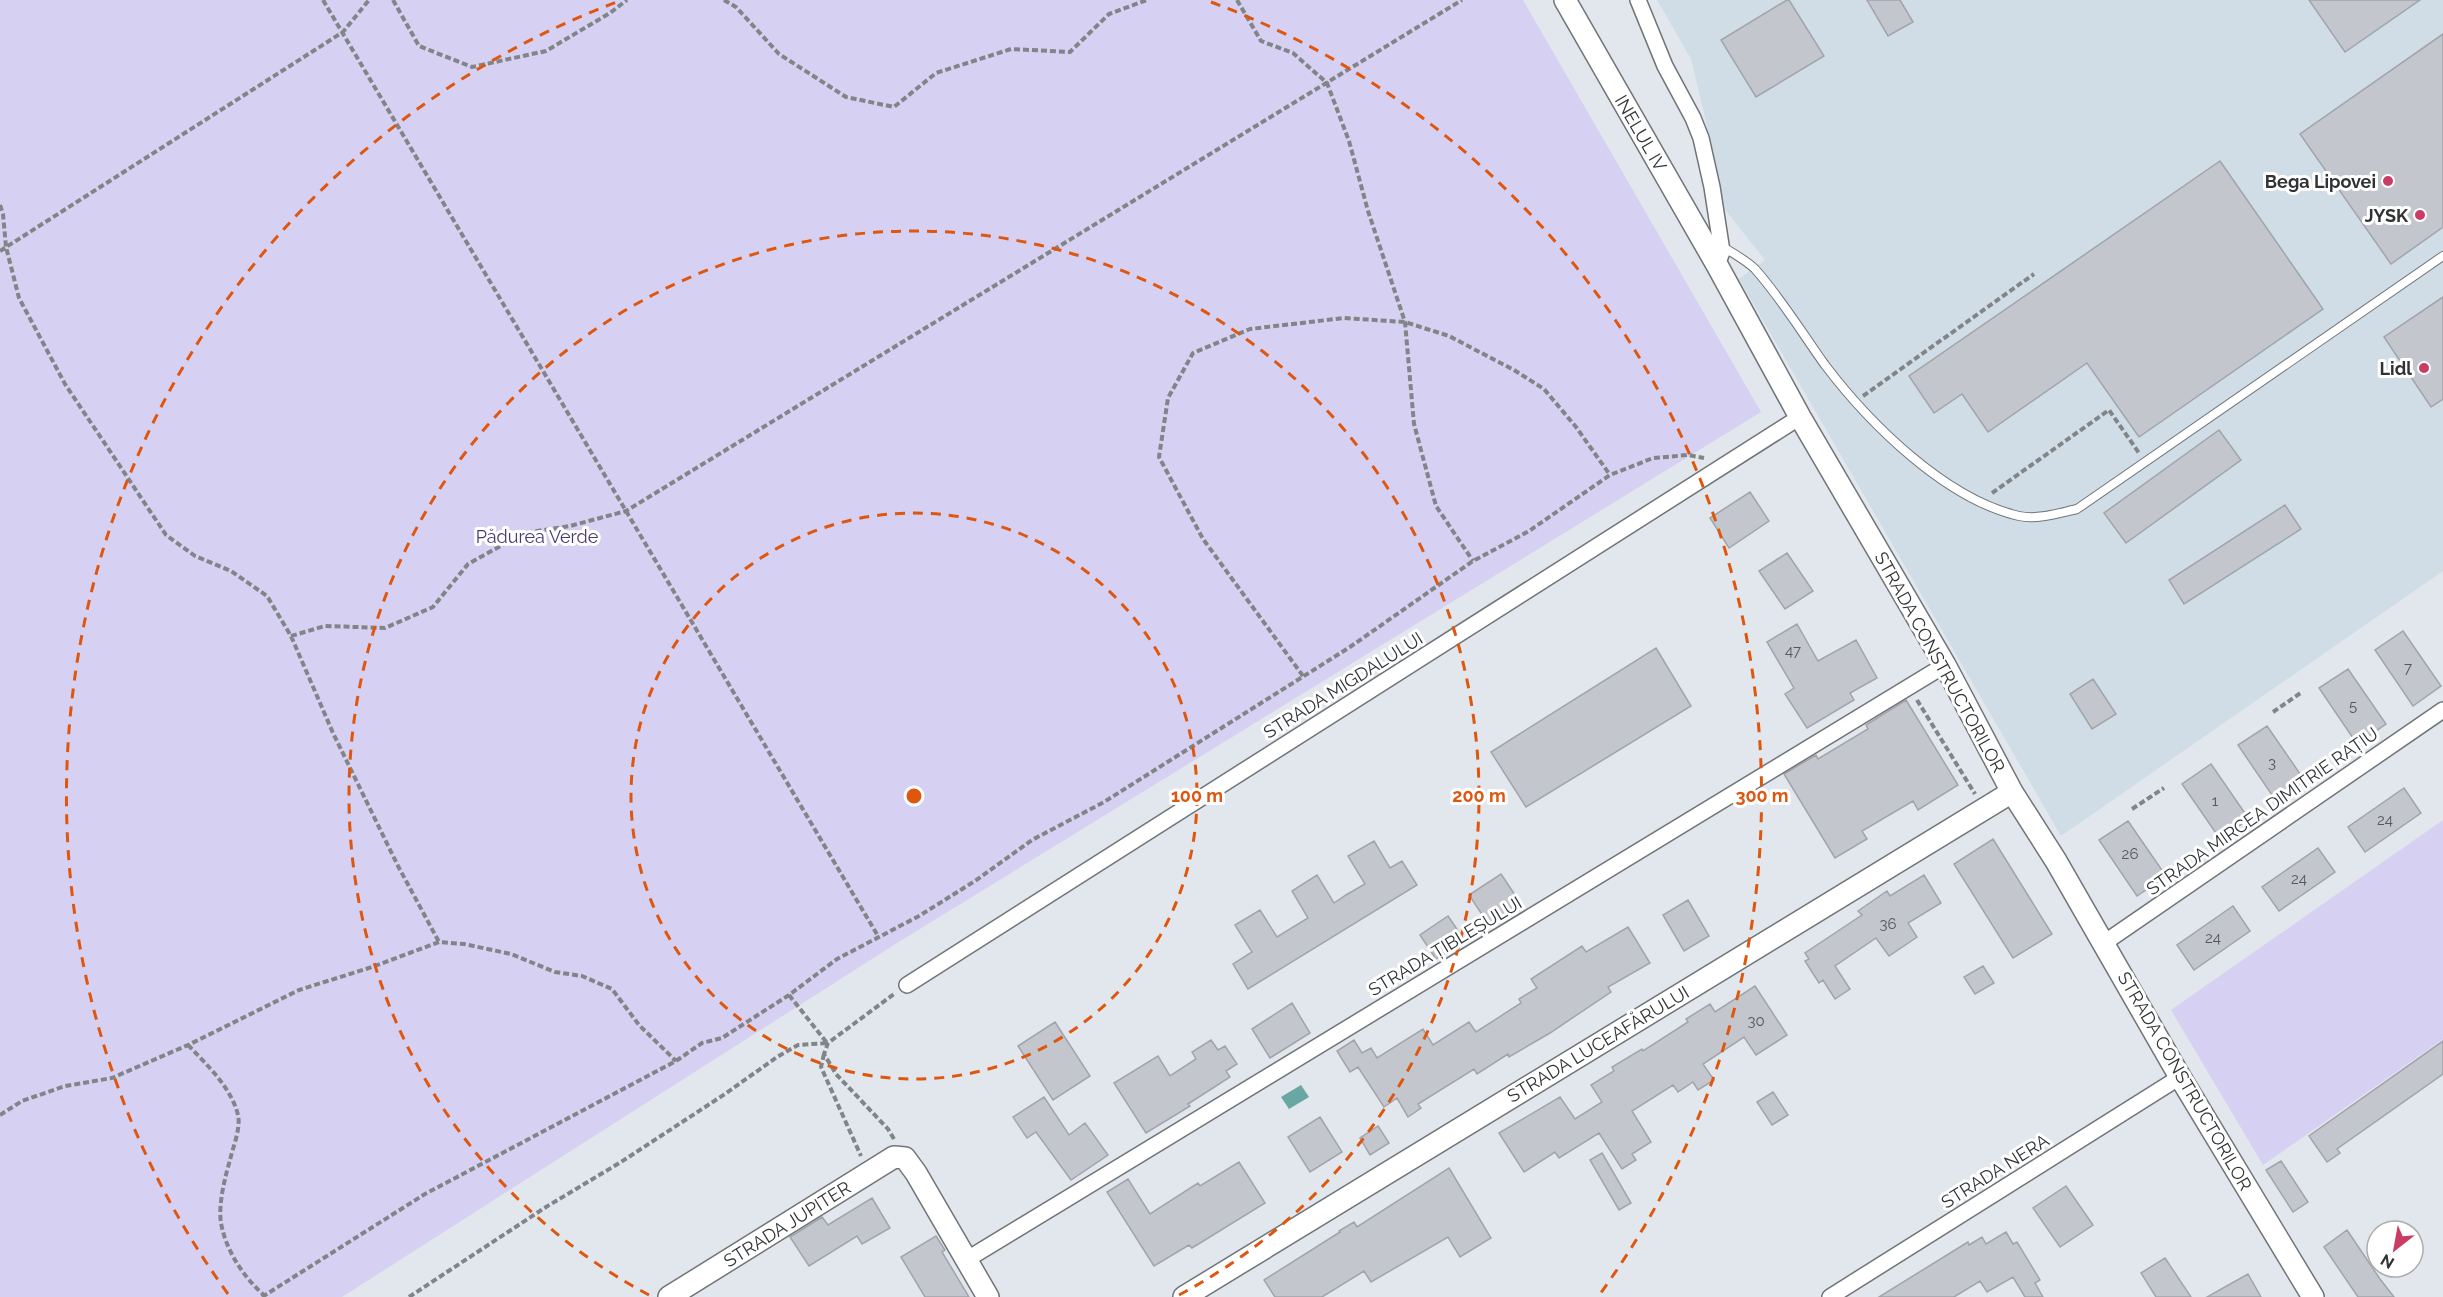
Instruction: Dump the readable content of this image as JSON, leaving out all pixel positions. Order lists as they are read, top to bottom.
{
  "streets": {
    "main road": [
      "INELUL IV",
      "STRADA CONSTRUCTORILOR",
      "STRADA LUCEAFĂRULUI",
      "STRADA JUPITER"
    ],
    "street": [
      "STRADA MIGDALULUI",
      "STRADA MIRCEA DIMITRIE RAȚIU",
      "STRADA ȚIBLEȘULUI",
      "STRADA NERA"
    ]
  },
  "crossings": [
    ["INELUL IV", "STRADA CONSTRUCTORILOR"],
    ["STRADA CONSTRUCTORILOR", "STRADA MIGDALULUI"],
    ["STRADA CONSTRUCTORILOR", "STRADA MIRCEA DIMITRIE RAȚIU"],
    ["STRADA CONSTRUCTORILOR", "STRADA ȚIBLEȘULUI"],
    ["STRADA CONSTRUCTORILOR", "STRADA LUCEAFĂRULUI"],
    ["STRADA CONSTRUCTORILOR", "STRADA NERA"]
  ],
  "parks": ["Pădurea Verde"],
  "places": ["Bega Lipovei", "JYSK", "Lidl"],
  "house_numbers": [
    "47",
    "7",
    "5",
    "3",
    "1",
    "24",
    "26",
    "24",
    "36",
    "24",
    "30"
  ],
  "north": "bottom left",
  "rings": ["100 m", "200 m", "300 m"]
}
